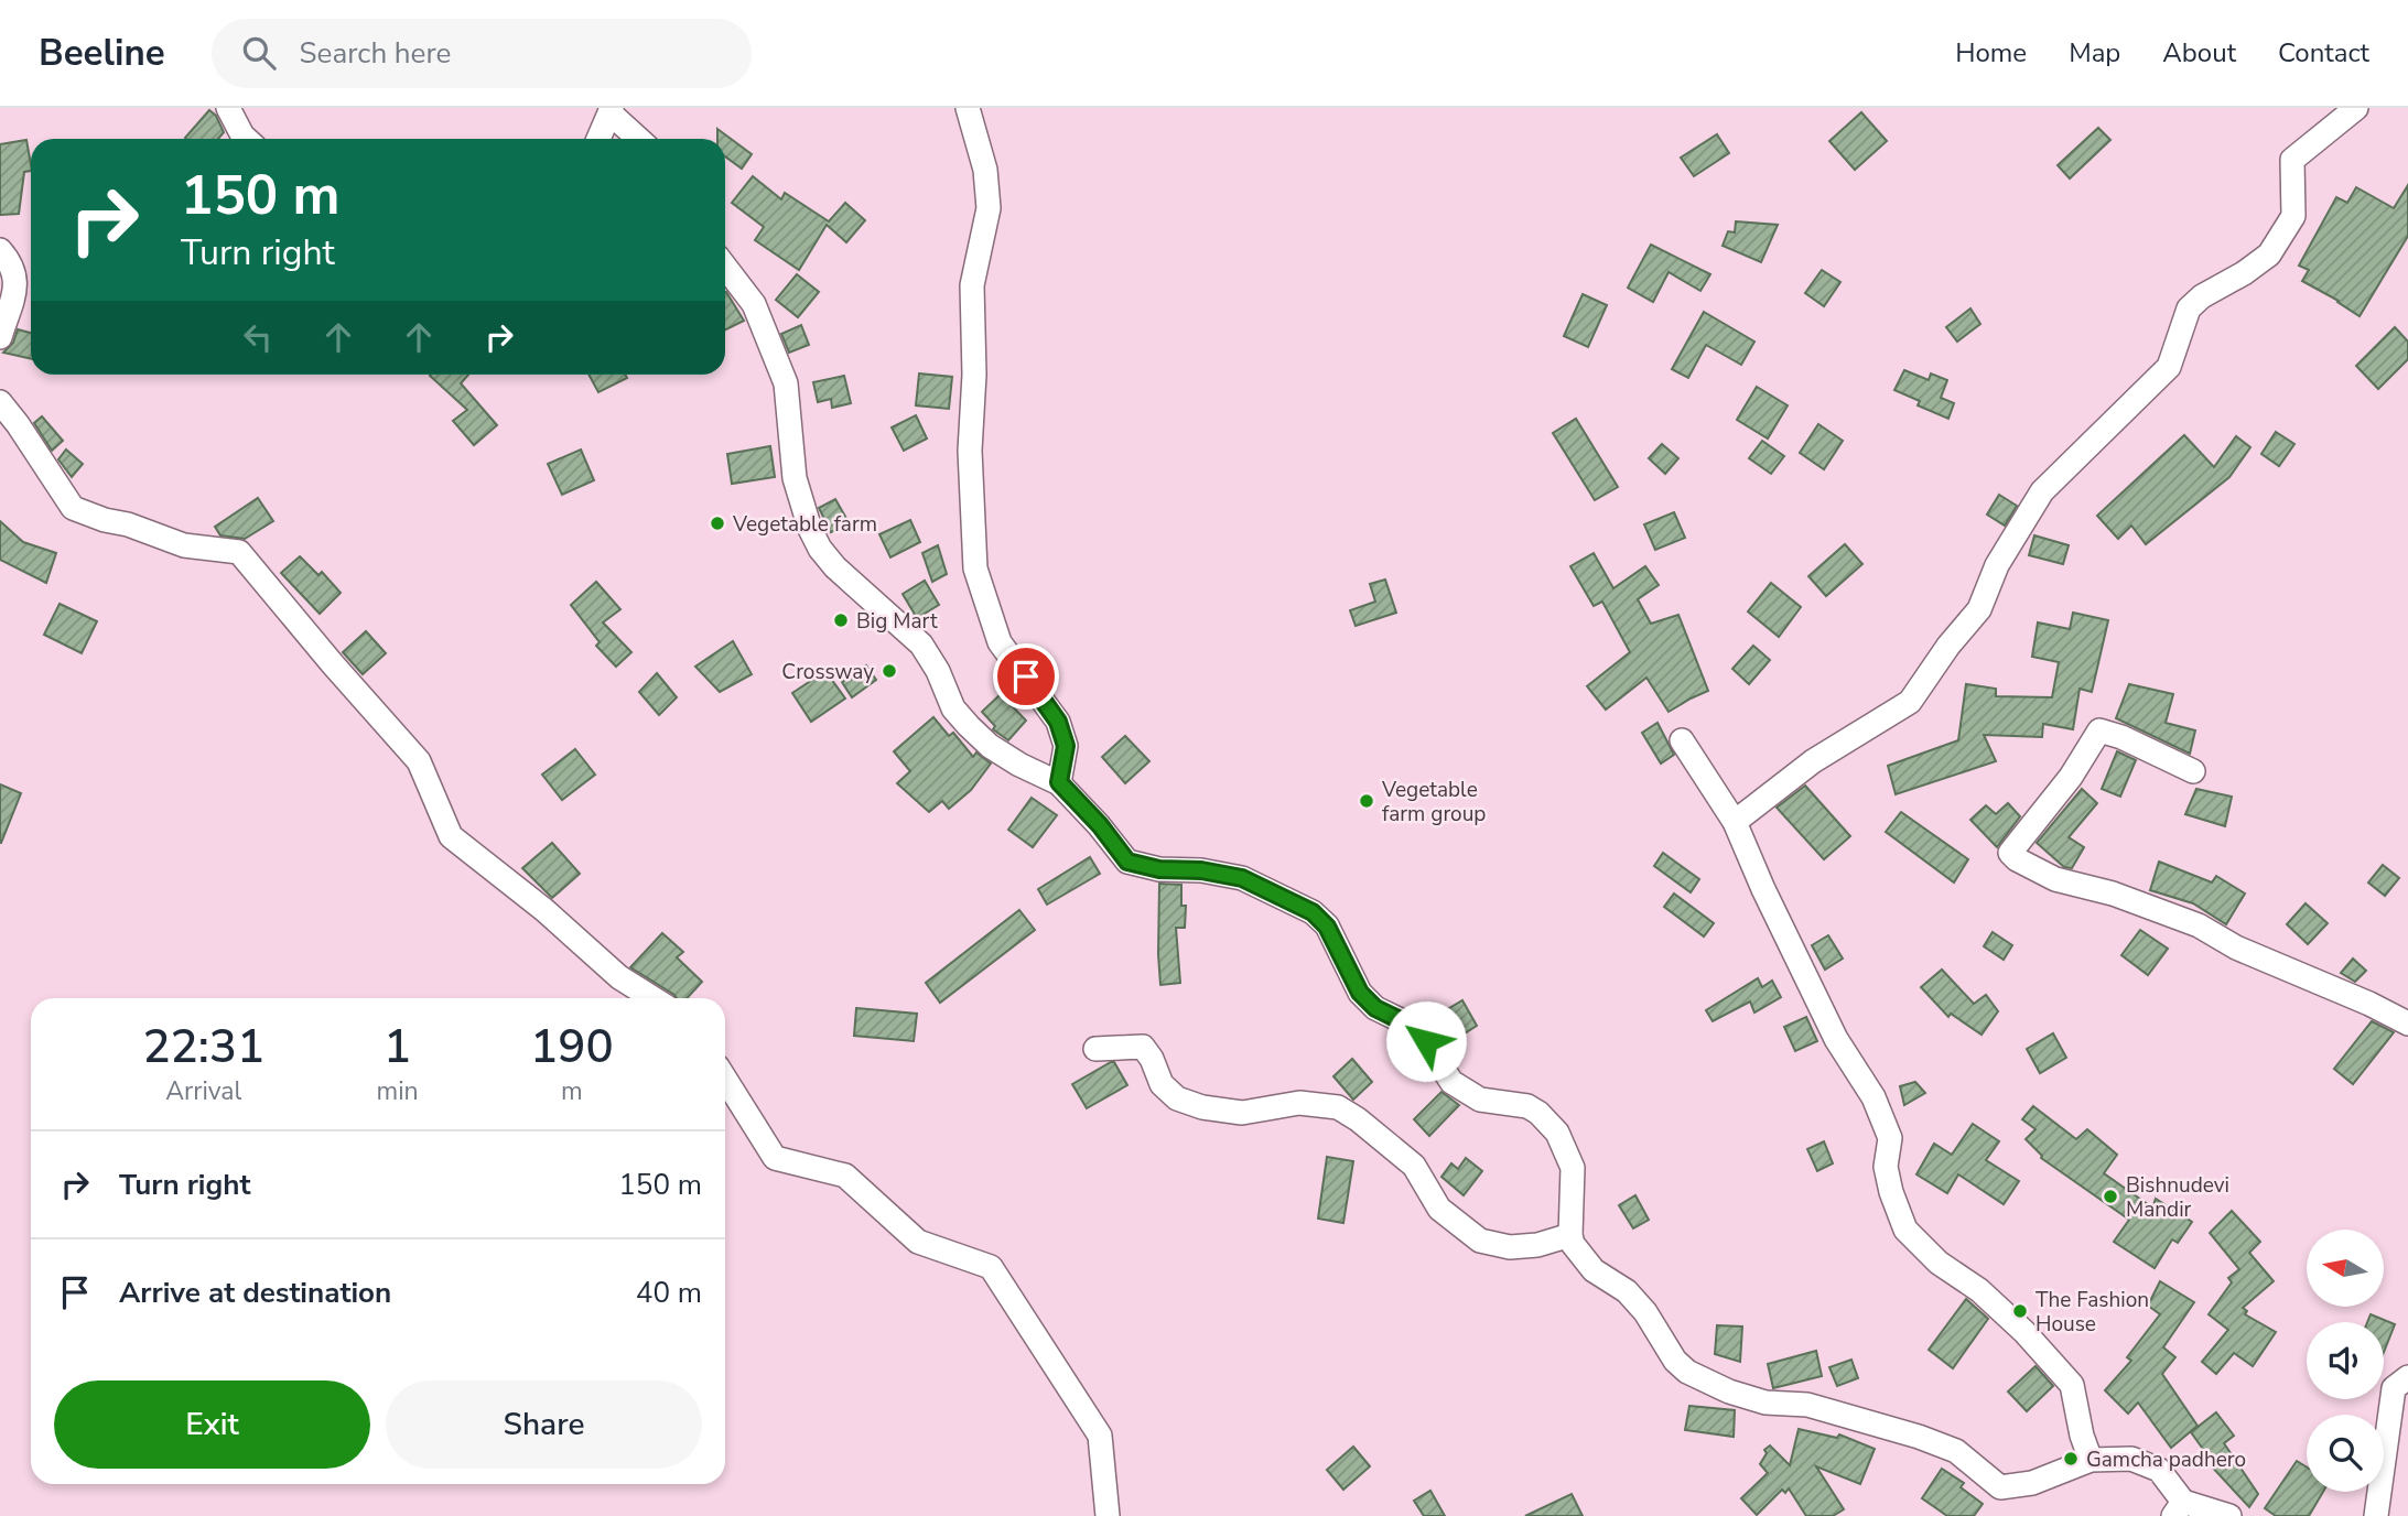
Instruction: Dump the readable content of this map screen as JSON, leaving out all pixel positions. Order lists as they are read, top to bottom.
{
  "places": [
    "Vegetable farm",
    "Big Mart",
    "Crossway",
    "Vegetable farm group",
    "Bishnudevi Mandir",
    "The Fashion House",
    "Gamcha padhero"
  ],
  "north": "left",
  "page": {
    "header": "Beeline",
    "search": "Search here",
    "nav": [
      "Home",
      "Map",
      "About",
      "Contact"
    ],
    "turn": ["150 m", "Turn right"],
    "eta": [
      "22:31",
      "Arrival",
      "1",
      "min",
      "190",
      "m"
    ],
    "list": [
      {
        "name": "Turn right",
        "value": "150 m"
      },
      {
        "name": "Arrive at destination",
        "value": "40 m"
      }
    ],
    "buttons": ["Exit", "Share"]
  }
}
